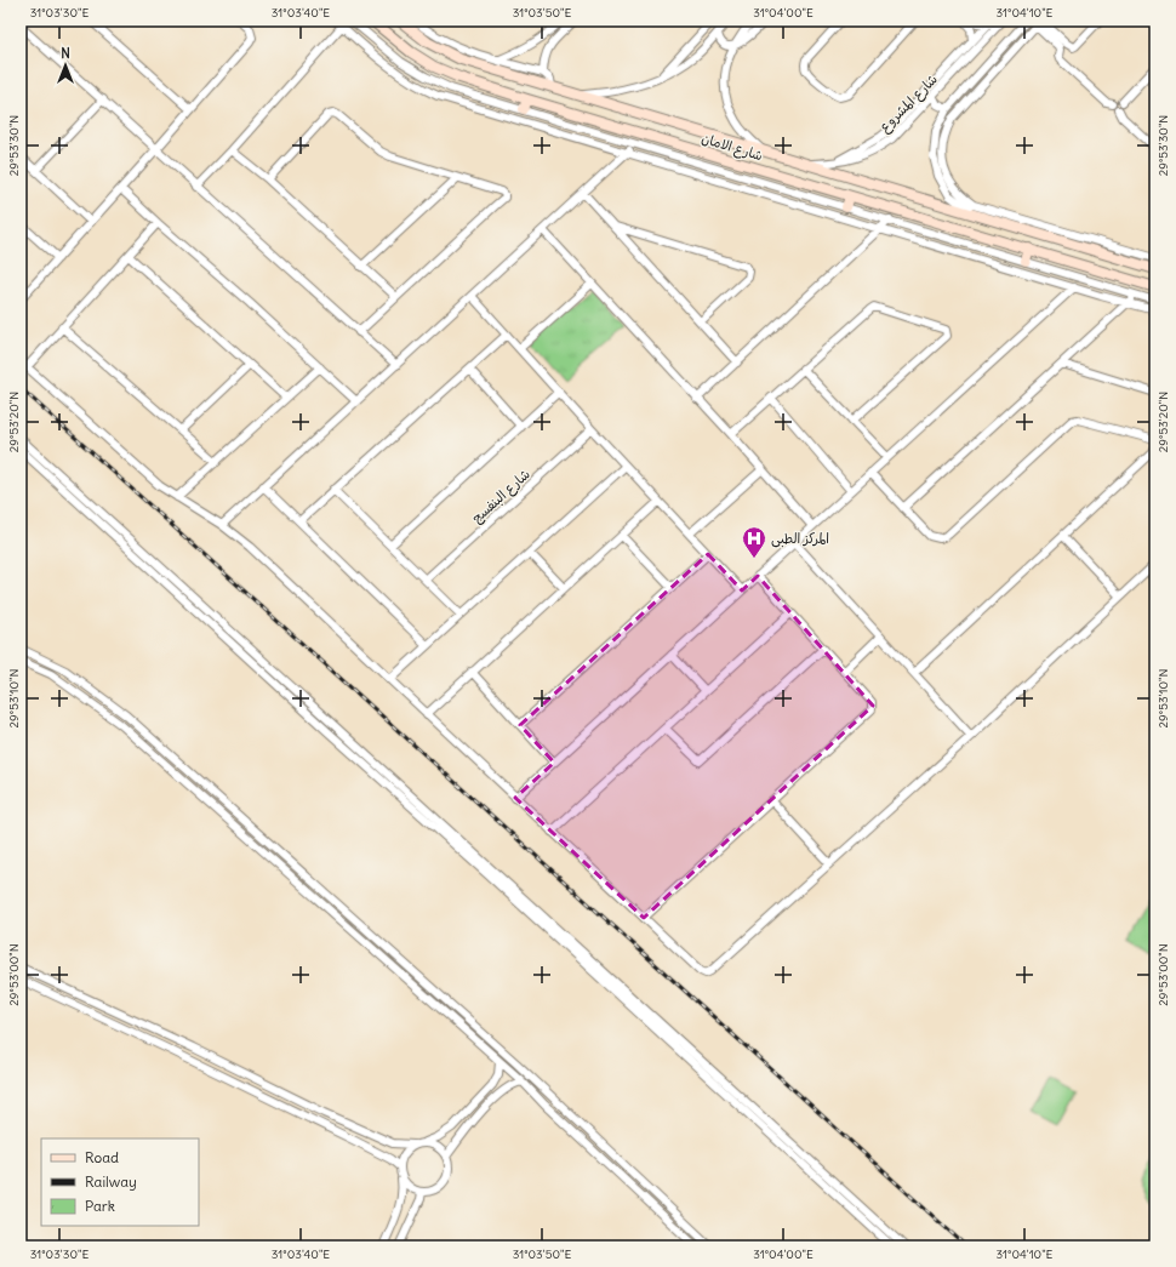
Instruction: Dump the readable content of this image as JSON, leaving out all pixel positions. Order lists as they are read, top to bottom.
{
  "streets": {
    "street": ["شارع المشروع", "شارع الامان", "شارع البنفسج"]
  },
  "crossings": [
    ["شارع المشروع", "شارع الامان"]
  ],
  "places": {
    "hospital": ["المركز الطبى"]
  },
  "legend": ["Road", "Railway", "Park"],
  "north": "top",
  "coordinates": [
    "31°03'30\"E",
    "31°03'40\"E",
    "31°03'50\"E",
    "31°04'00\"E",
    "31°04'10\"E",
    "29°53'30\"N",
    "29°53'20\"N",
    "29°53'10\"N",
    "29°53'00\"N"
  ]
}
